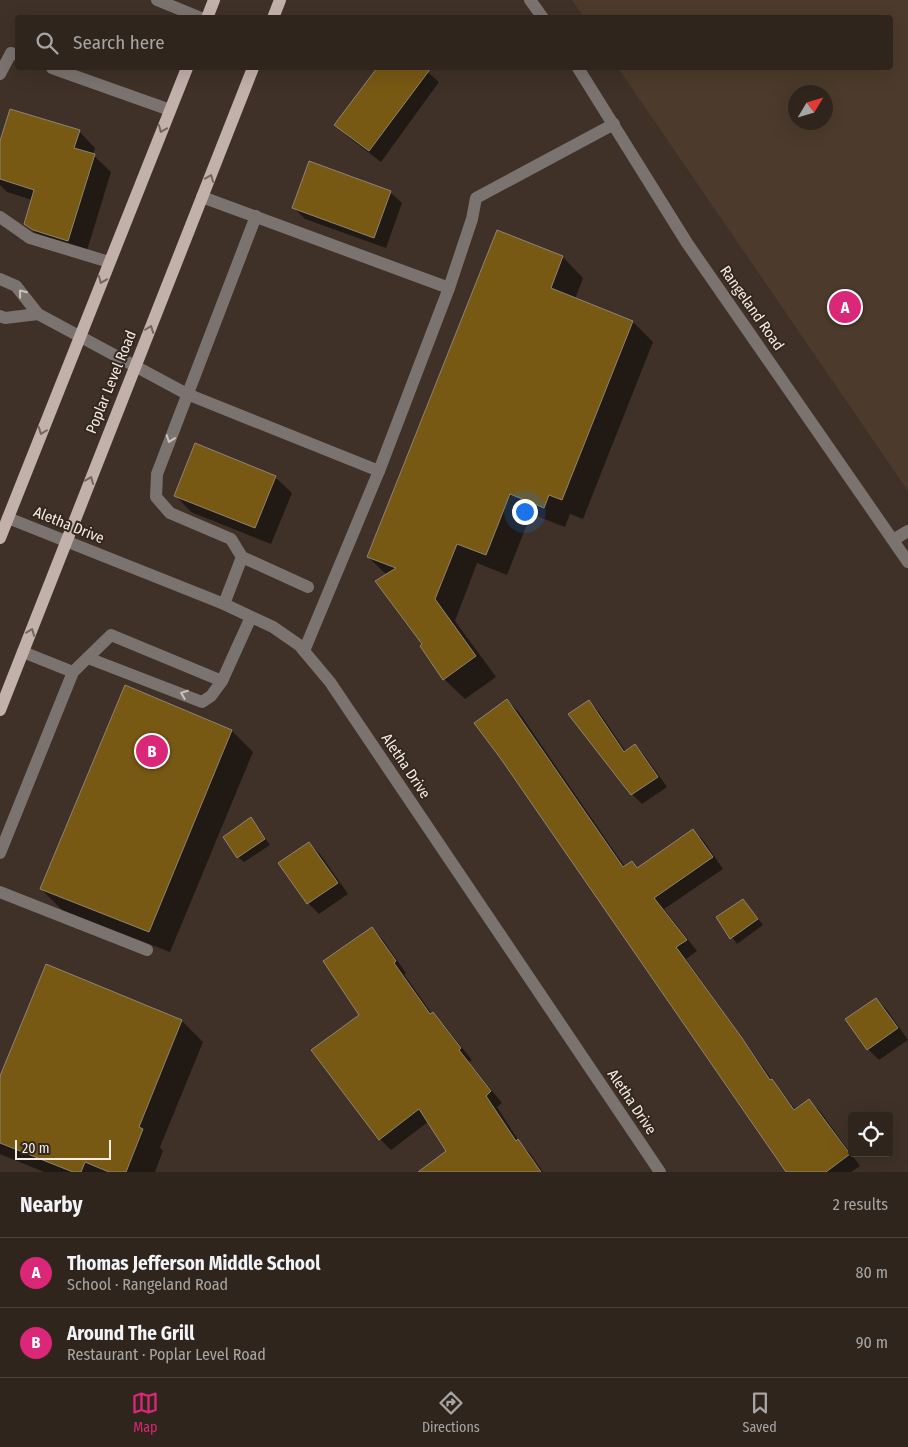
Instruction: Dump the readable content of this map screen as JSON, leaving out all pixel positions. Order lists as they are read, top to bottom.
{
  "streets": {
    "main road": ["Poplar Level Road"],
    "street": ["Rangeland Road", "Aletha Drive"]
  },
  "crossings": [
    ["Poplar Level Road", "Aletha Drive"]
  ],
  "scale_bar": "20 m",
  "north": "top right",
  "page": {
    "search": "Search here",
    "pins": ["A", "B"],
    "scale": "20 m",
    "heading": ["Nearby", "2 results"],
    "list": [
      {
        "mark": "A",
        "name": "Thomas Jefferson Middle School",
        "note": "School · Rangeland Road",
        "value": "80 m"
      },
      {
        "mark": "B",
        "name": "Around The Grill",
        "note": "Restaurant · Poplar Level Road",
        "value": "90 m"
      }
    ],
    "nav": ["Map", "Directions", "Saved"]
  }
}
